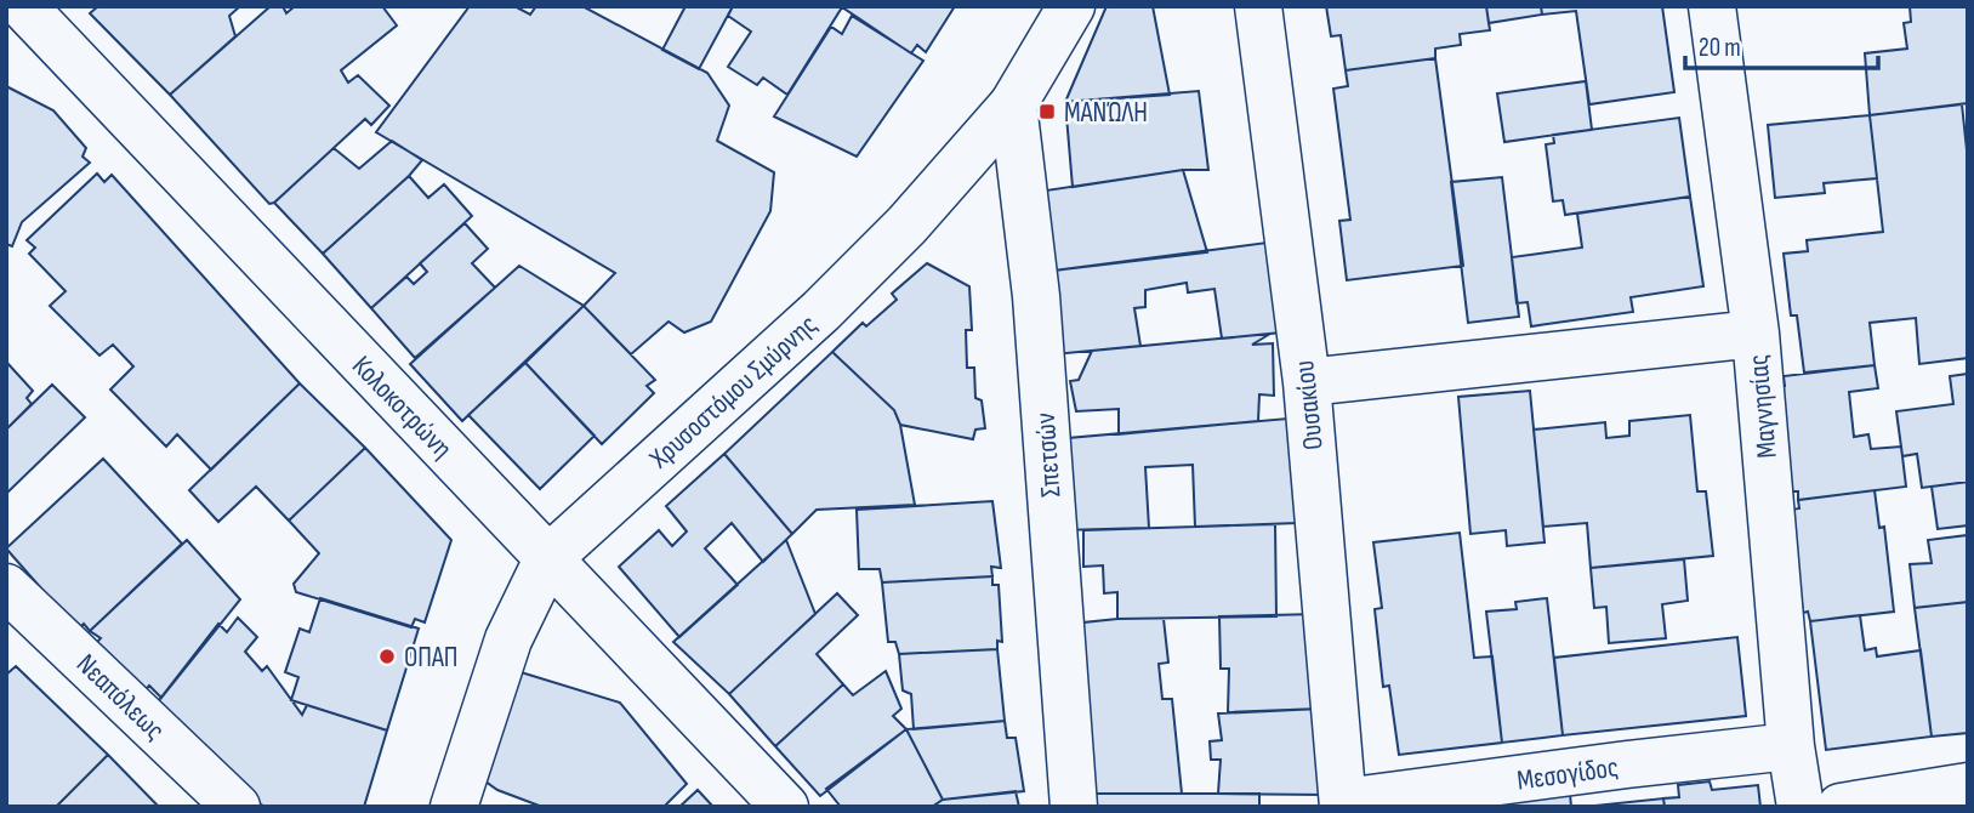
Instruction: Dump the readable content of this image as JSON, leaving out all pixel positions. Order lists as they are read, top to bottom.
{
  "streets": {
    "street": [
      "Χρυσοστόμου Σμύρνης",
      "Ουσακίου",
      "Κολοκοτρώνη",
      "Μαγνησίας",
      "Σπετσών",
      "Νεαπόλεως",
      "Μεσογίδος"
    ]
  },
  "crossings": [
    ["Χρυσοστόμου Σμύρνης", "Κολοκοτρώνη"],
    ["Χρυσοστόμου Σμύρνης", "Σπετσών"],
    ["Ουσακίου", "Μεσογίδος"],
    ["Μαγνησίας", "Μεσογίδος"]
  ],
  "places": {
    "transit": ["ΜΑΝΏΛΗ"],
    "other": ["ΟΠΑΠ"]
  },
  "scale_bar": "20 m"
}
